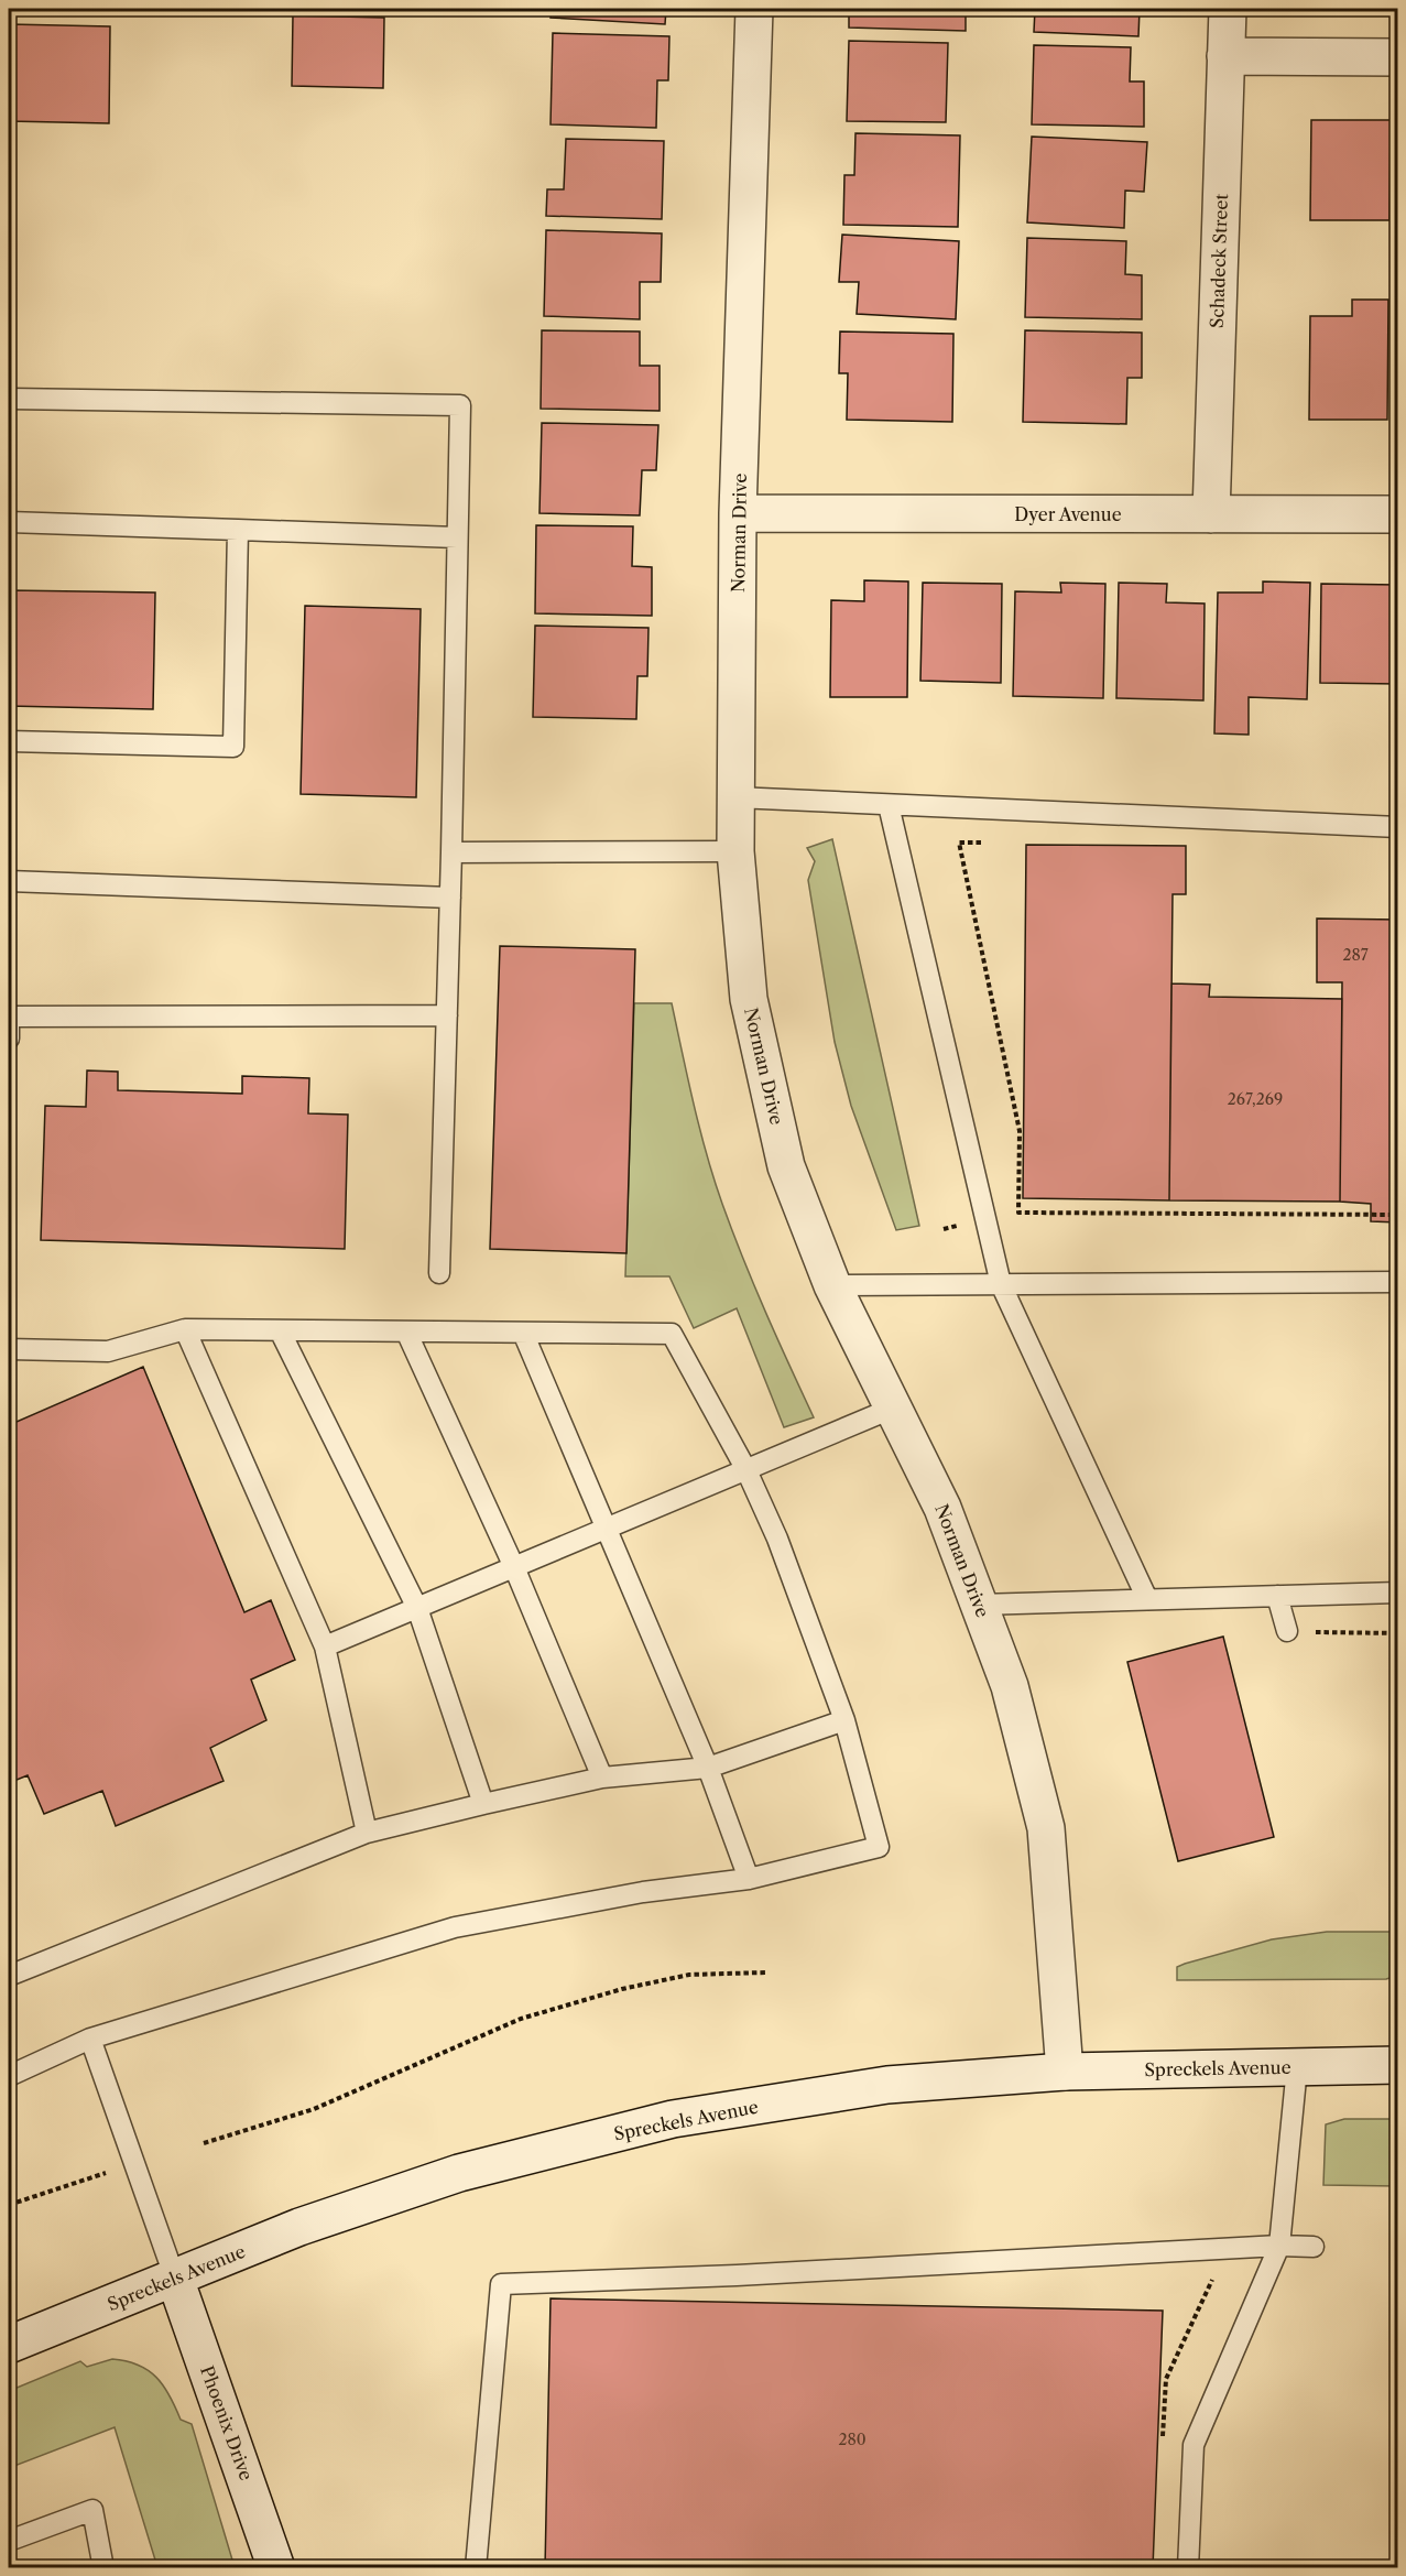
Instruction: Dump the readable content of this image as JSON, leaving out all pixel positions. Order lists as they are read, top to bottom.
{
  "streets": {
    "street": [
      "Schadeck Street",
      "Dyer Avenue",
      "Norman Drive",
      "Spreckels Avenue",
      "Phoenix Drive"
    ]
  },
  "crossings": [
    ["Schadeck Street", "Dyer Avenue"],
    ["Dyer Avenue", "Norman Drive"],
    ["Norman Drive", "Spreckels Avenue"],
    ["Spreckels Avenue", "Phoenix Drive"]
  ],
  "house_numbers": ["287", "267,269", "280"]
}
